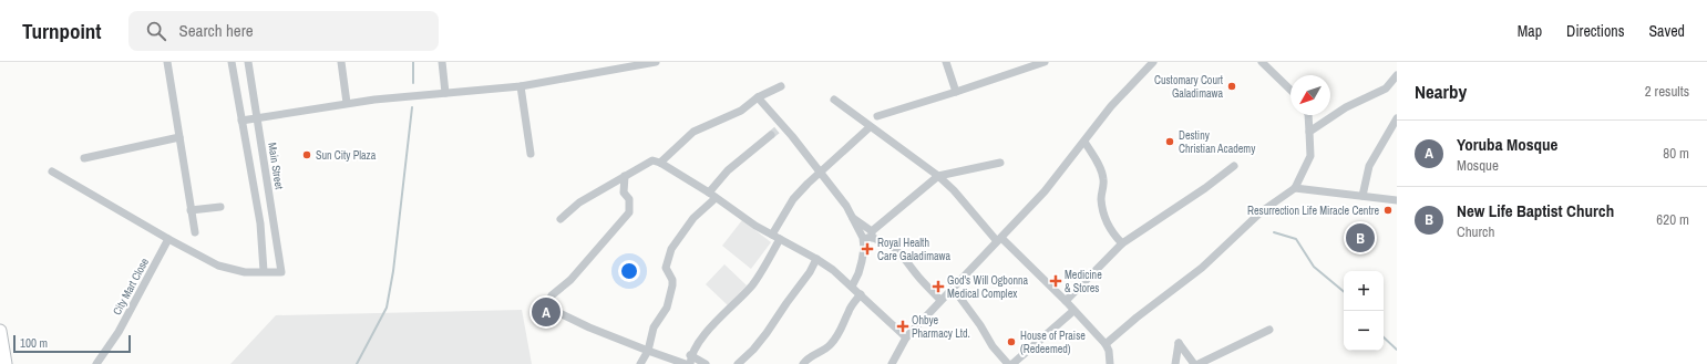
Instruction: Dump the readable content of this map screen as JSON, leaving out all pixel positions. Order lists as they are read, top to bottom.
{
  "streets": {
    "street": ["Main Street", "City Mart Close"]
  },
  "places": {
    "other": [
      "Customary Court Galadimawa",
      "Destiny Christian Academy",
      "Sun City Plaza",
      "Resurrection Life Miracle Centre",
      "House of Praise (Redeemed)"
    ],
    "health": [
      "Royal Health Care Galadimawa",
      "Medicine & Stores",
      "God's Will Ogbonna Medical Complex",
      "Ohbye Pharmacy Ltd."
    ]
  },
  "scale_bar": "100 m",
  "north": "bottom left",
  "page": {
    "header": "Turnpoint",
    "search": "Search here",
    "nav": ["Map", "Directions", "Saved"],
    "heading": ["Nearby", "2 results"],
    "list": [
      {
        "mark": "A",
        "name": "Yoruba Mosque",
        "note": "Mosque",
        "value": "80 m"
      },
      {
        "mark": "B",
        "name": "New Life Baptist Church",
        "note": "Church",
        "value": "620 m"
      }
    ],
    "pins": ["B", "A"],
    "map_buttons": ["+", "−"],
    "scale": "100 m"
  }
}
